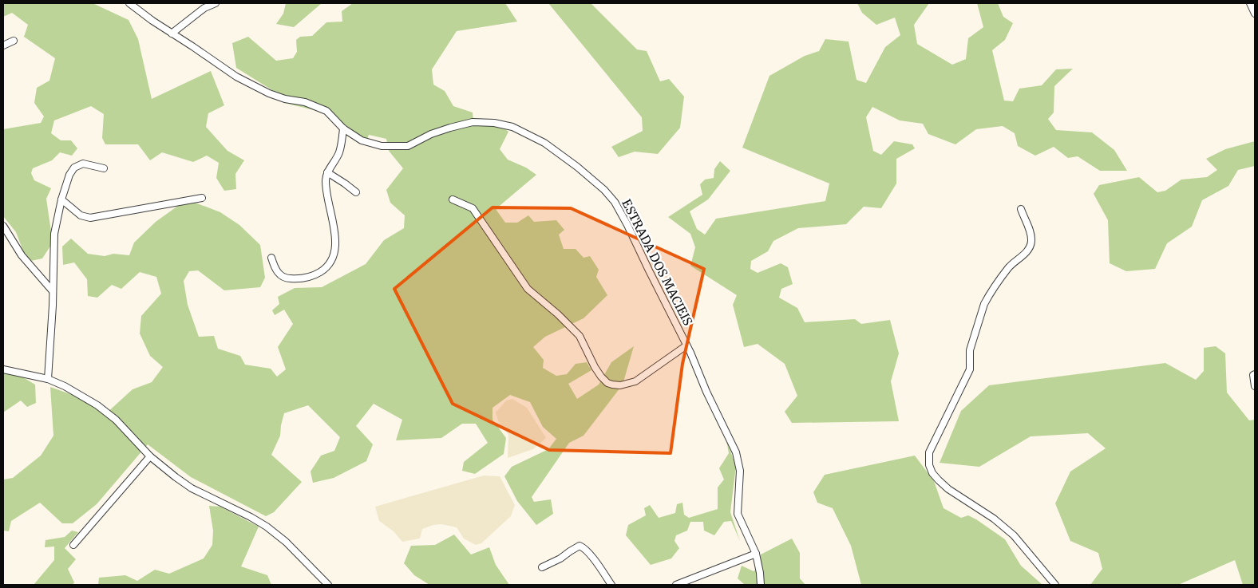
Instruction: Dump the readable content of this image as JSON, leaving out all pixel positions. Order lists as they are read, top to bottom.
{
  "streets": {
    "street": ["ESTRADA DOS MACIEIS"]
  }
}
